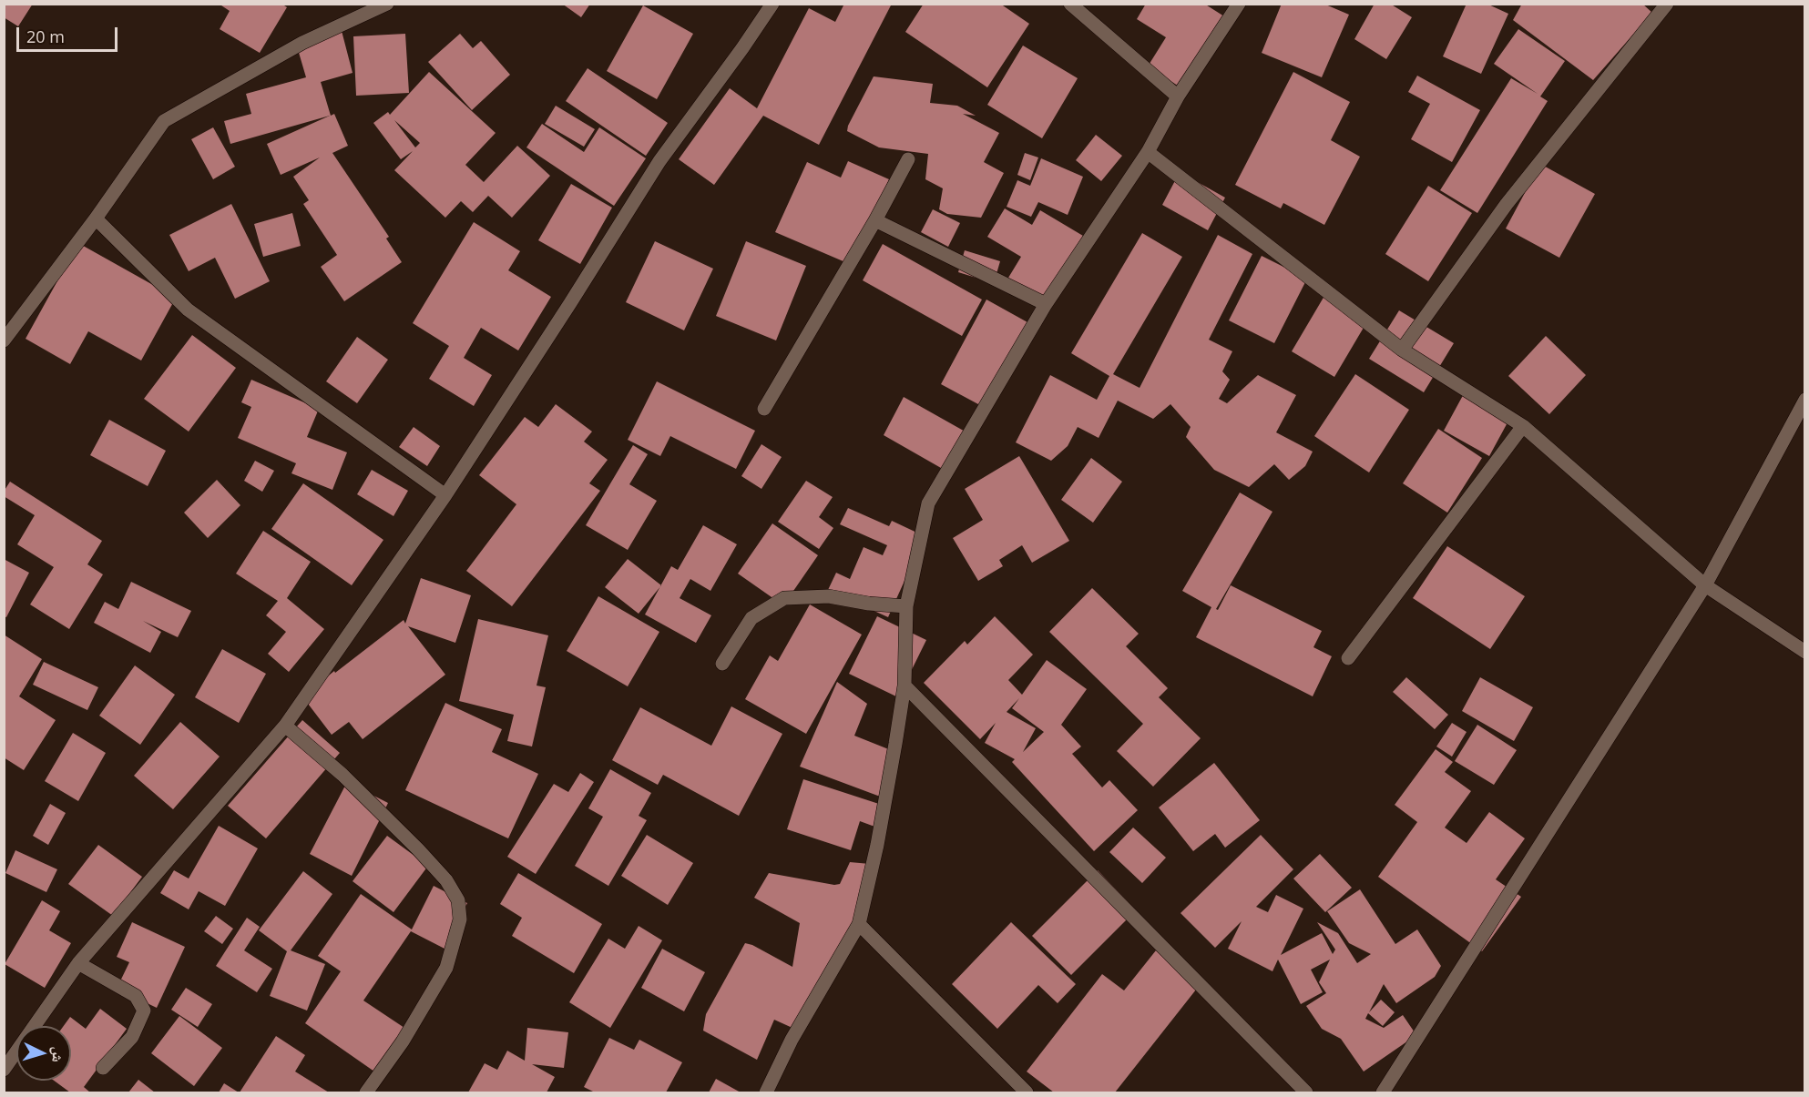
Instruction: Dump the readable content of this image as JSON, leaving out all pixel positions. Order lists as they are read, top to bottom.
{
  "scale_bar": "20 m",
  "north": "right"
}
